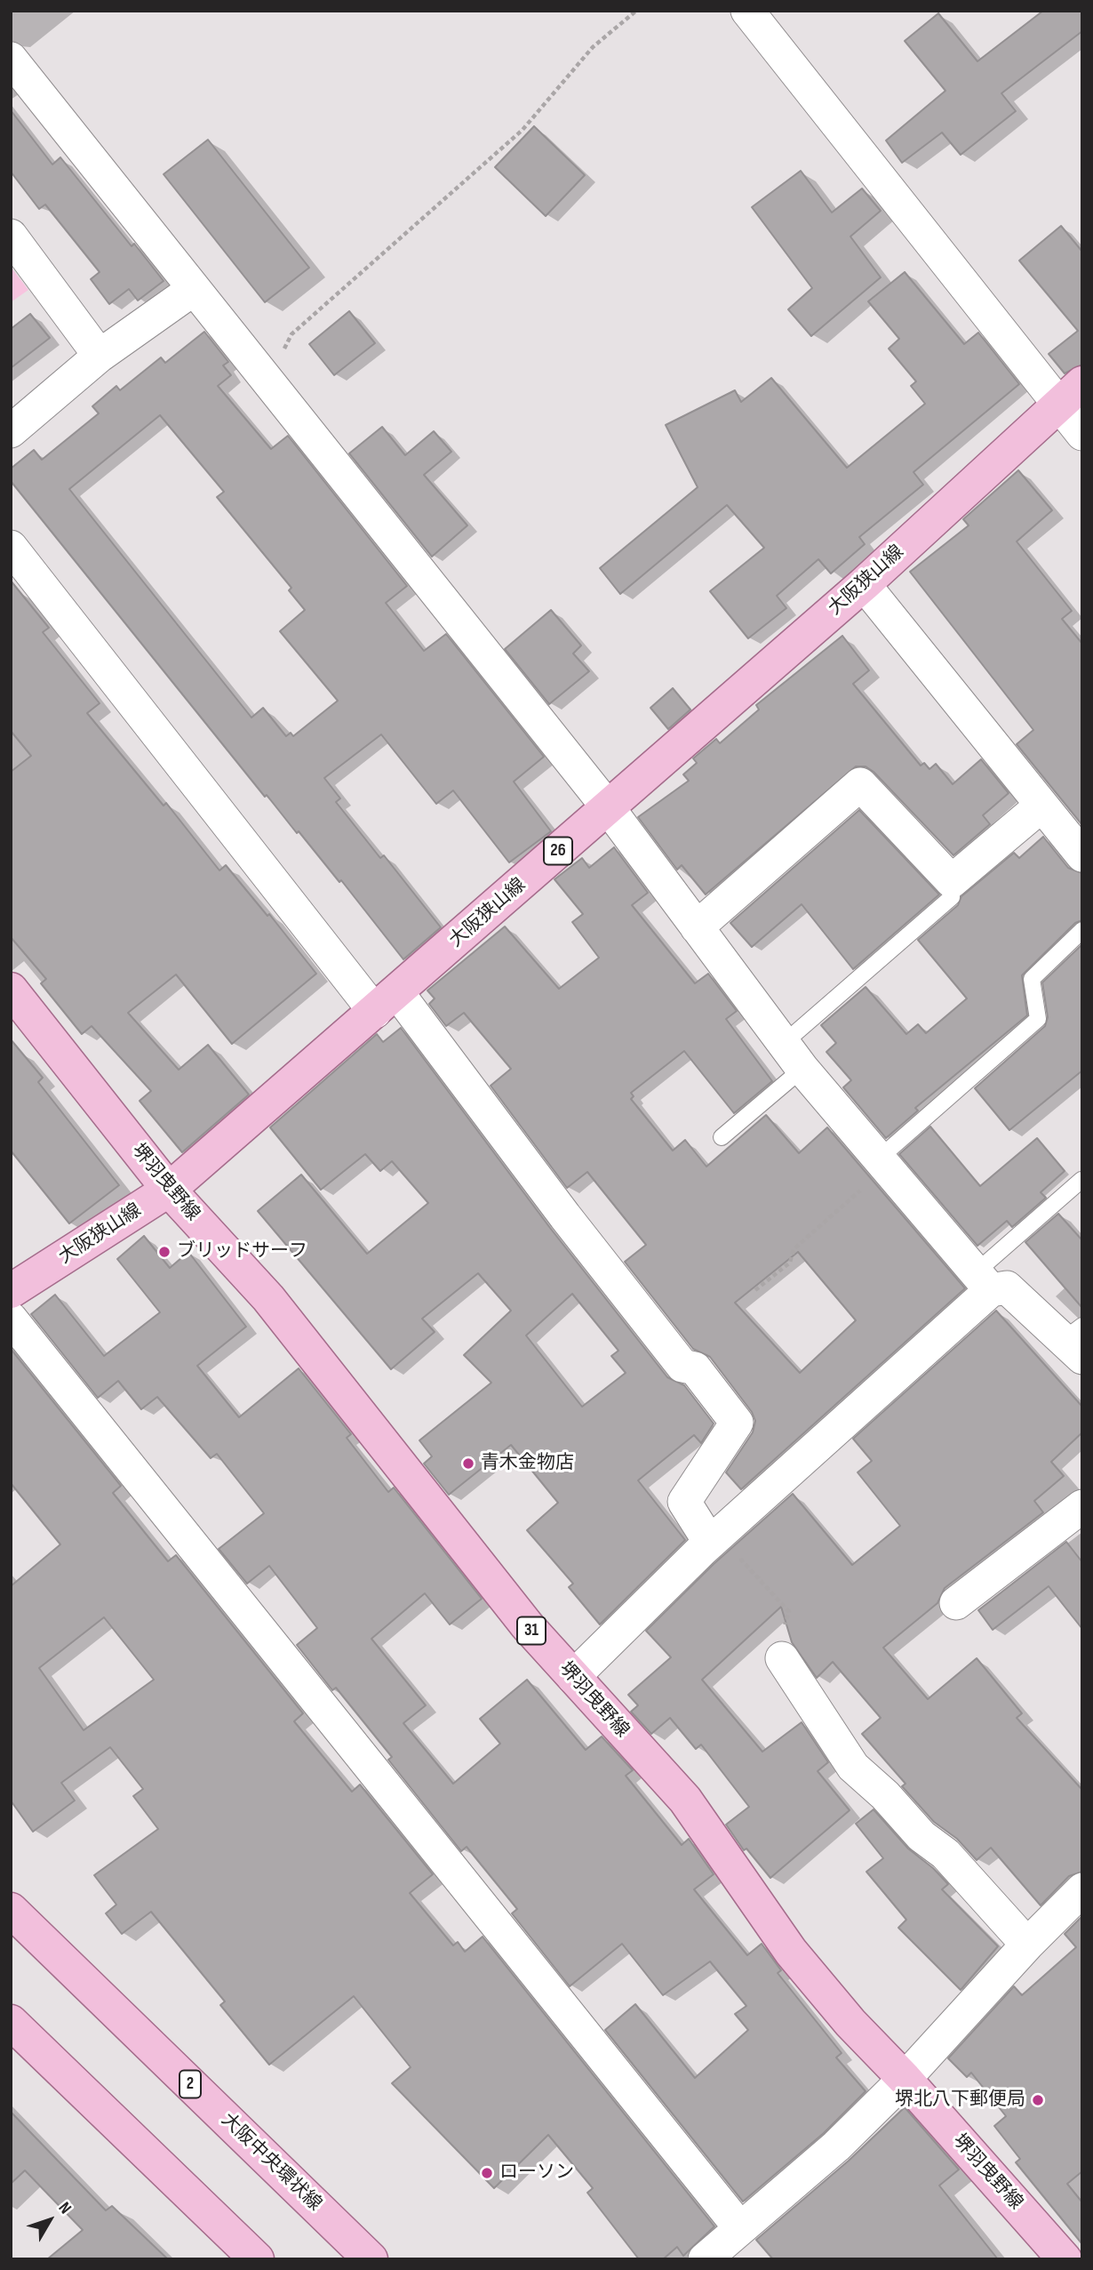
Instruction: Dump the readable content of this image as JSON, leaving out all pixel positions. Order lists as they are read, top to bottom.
{
  "streets": {
    "main road": [
      "大阪狭山線",
      "26",
      "堺羽曳野線",
      "31",
      "2",
      "大阪中央環状線"
    ]
  },
  "crossings": [
    ["大阪狭山線", "堺羽曳野線"]
  ],
  "places": [
    "ブリッドサーフ",
    "青木金物店",
    "堺北八下郵便局",
    "ローソン"
  ],
  "north": "top right"
}
